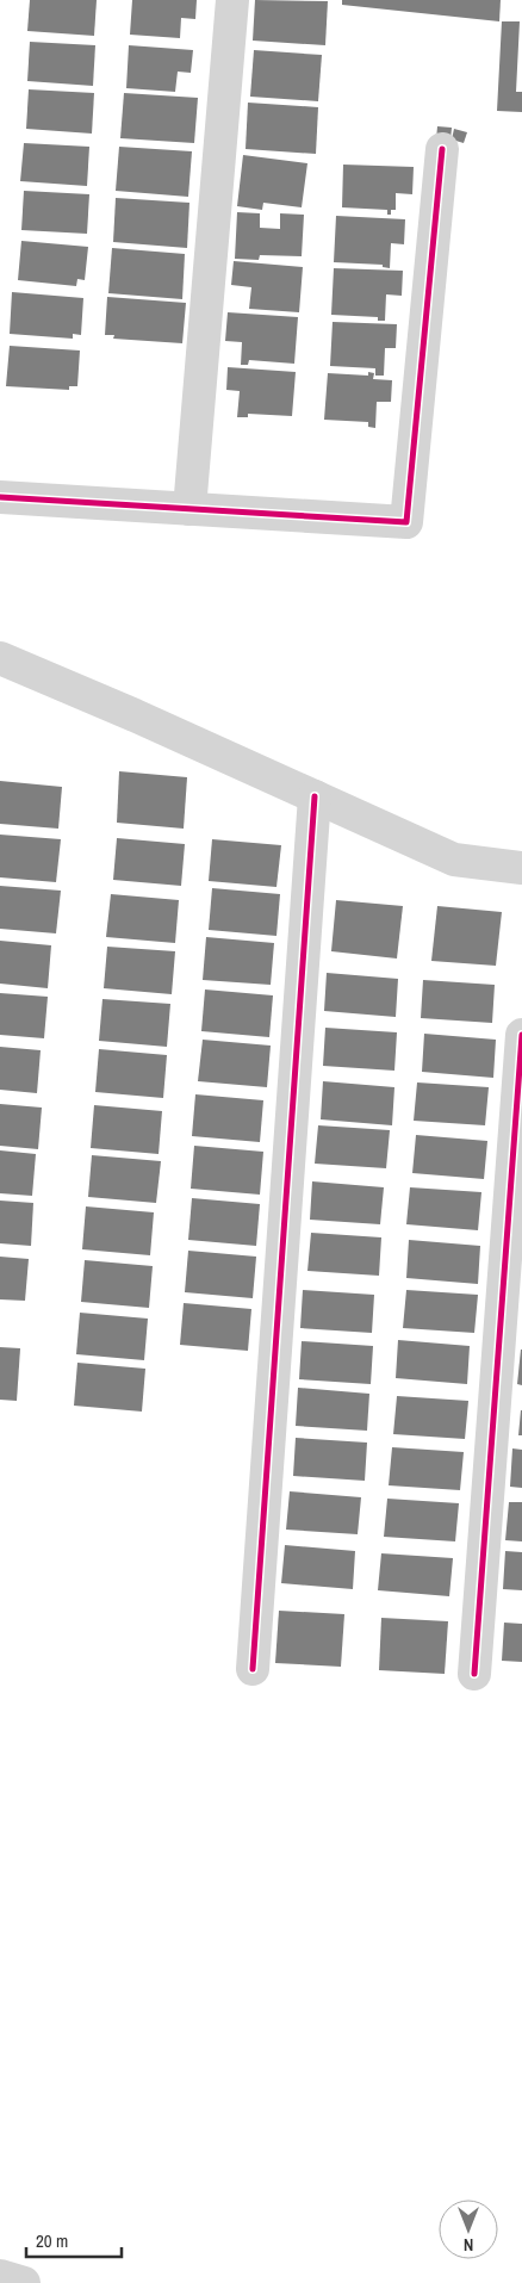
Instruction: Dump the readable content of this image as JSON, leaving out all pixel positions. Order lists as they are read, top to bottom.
{
  "scale_bar": "20 m",
  "north": "bottom"
}
